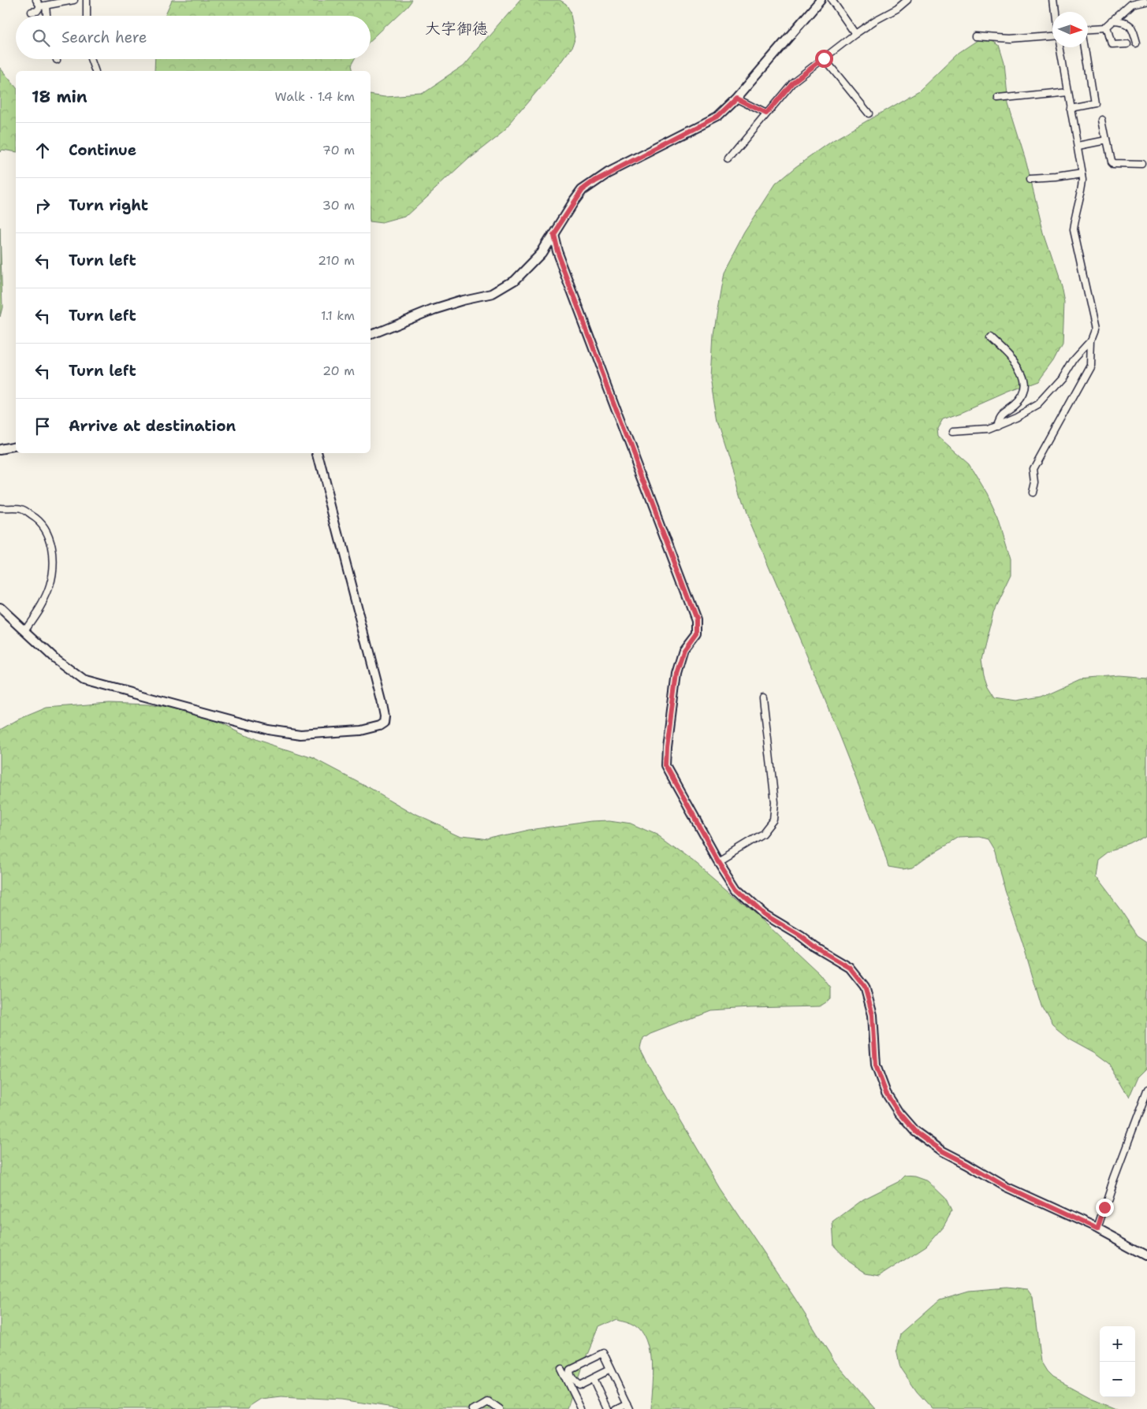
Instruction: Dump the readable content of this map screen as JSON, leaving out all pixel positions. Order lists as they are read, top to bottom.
{
  "districts": ["大字御徳"],
  "north": "right",
  "page": {
    "search": "Search here",
    "heading": ["18 min", "Walk · 1.4 km"],
    "list": [
      ["Continue", "70 m"],
      ["Turn right", "30 m"],
      ["Turn left", "210 m"],
      ["Turn left", "1.1 km"],
      ["Turn left", "20 m"],
      "Arrive at destination"
    ],
    "map_buttons": ["+", "−"]
  }
}
